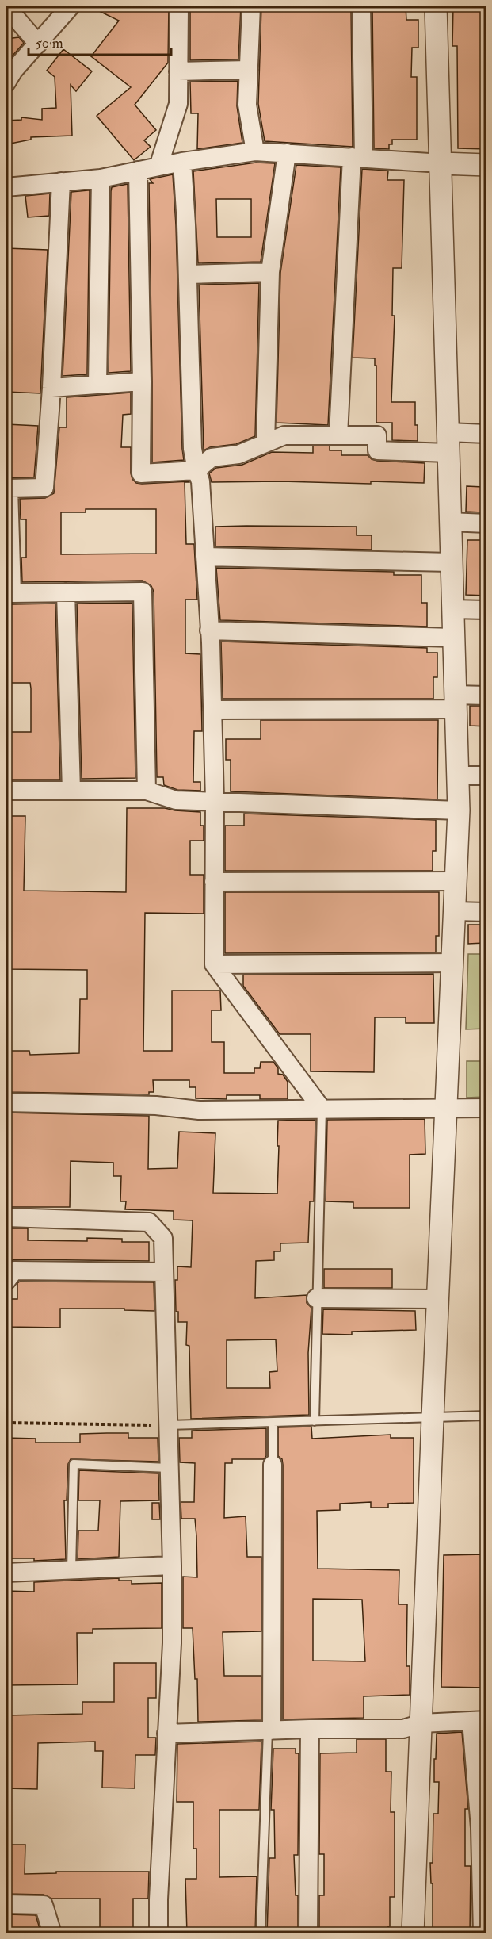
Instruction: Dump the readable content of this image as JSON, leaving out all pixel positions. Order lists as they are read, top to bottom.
{
  "scale_bar": "50 m"
}
